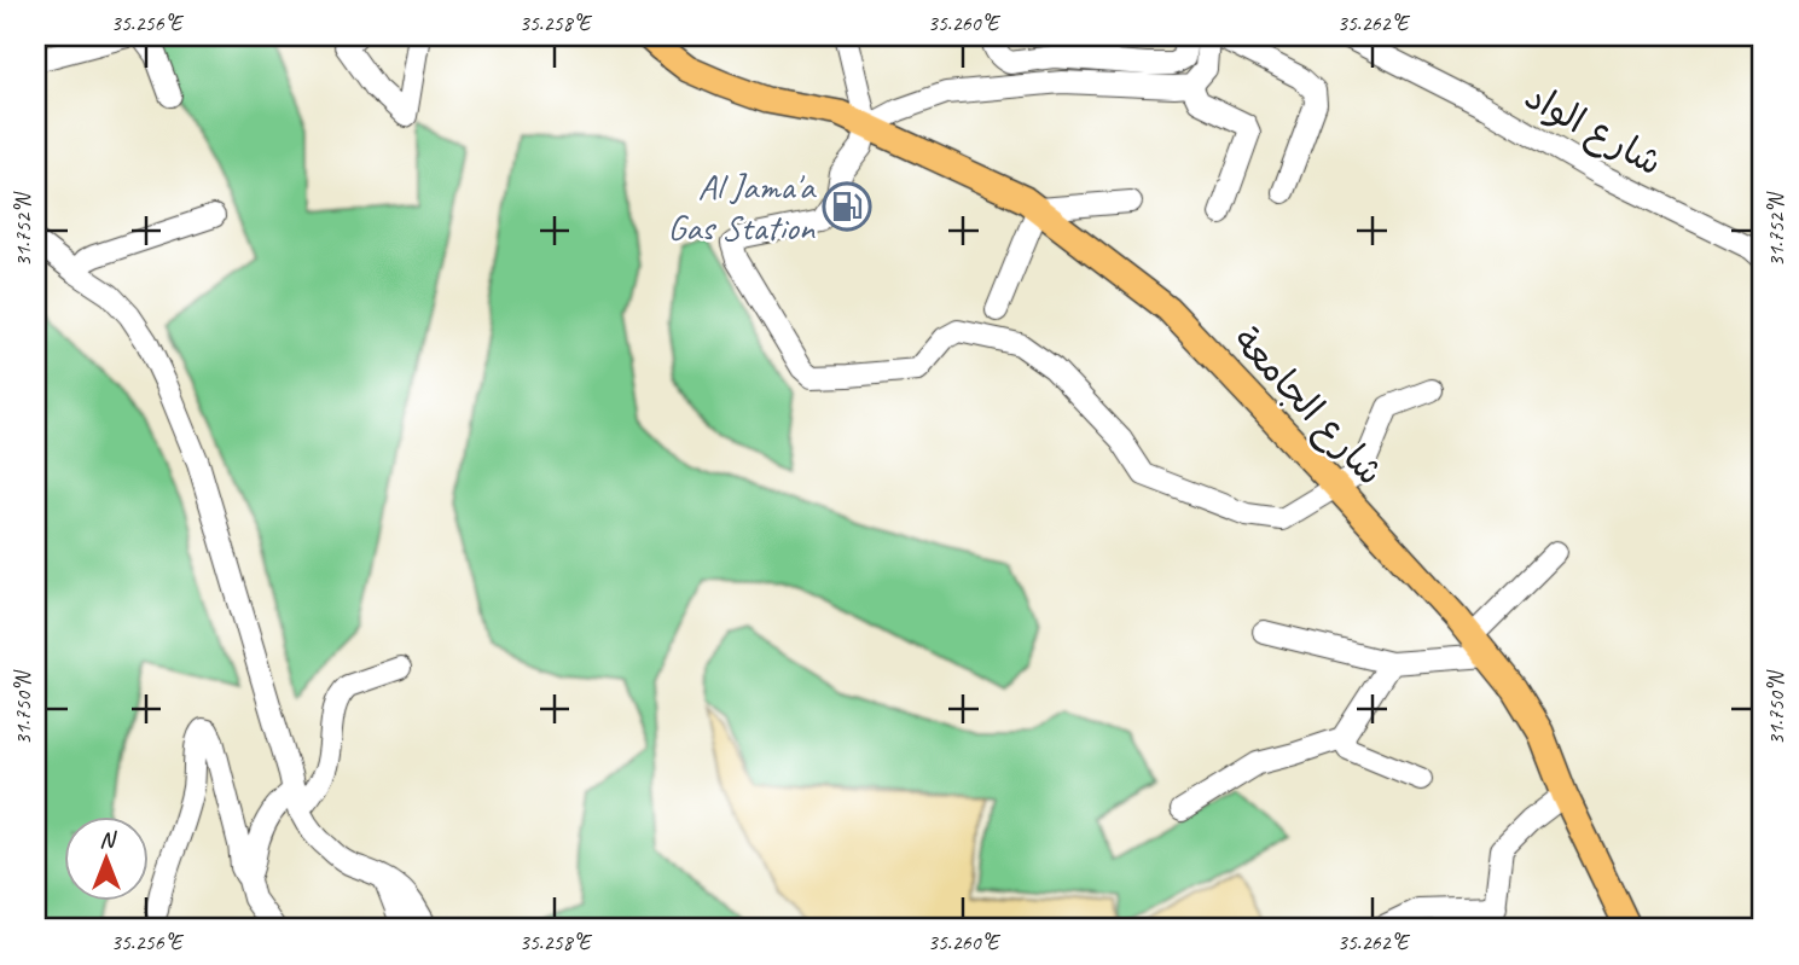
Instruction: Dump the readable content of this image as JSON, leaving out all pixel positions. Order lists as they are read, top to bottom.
{
  "streets": {
    "main road": ["شارع الجامعة"],
    "street": ["شارع الواد"]
  },
  "places": {
    "fuel station": ["Al Jama'a Gas Station"]
  },
  "north": "top",
  "coordinates": [
    "35.256°E",
    "35.258°E",
    "35.260°E",
    "35.262°E",
    "31.752°N",
    "31.750°N"
  ]
}
